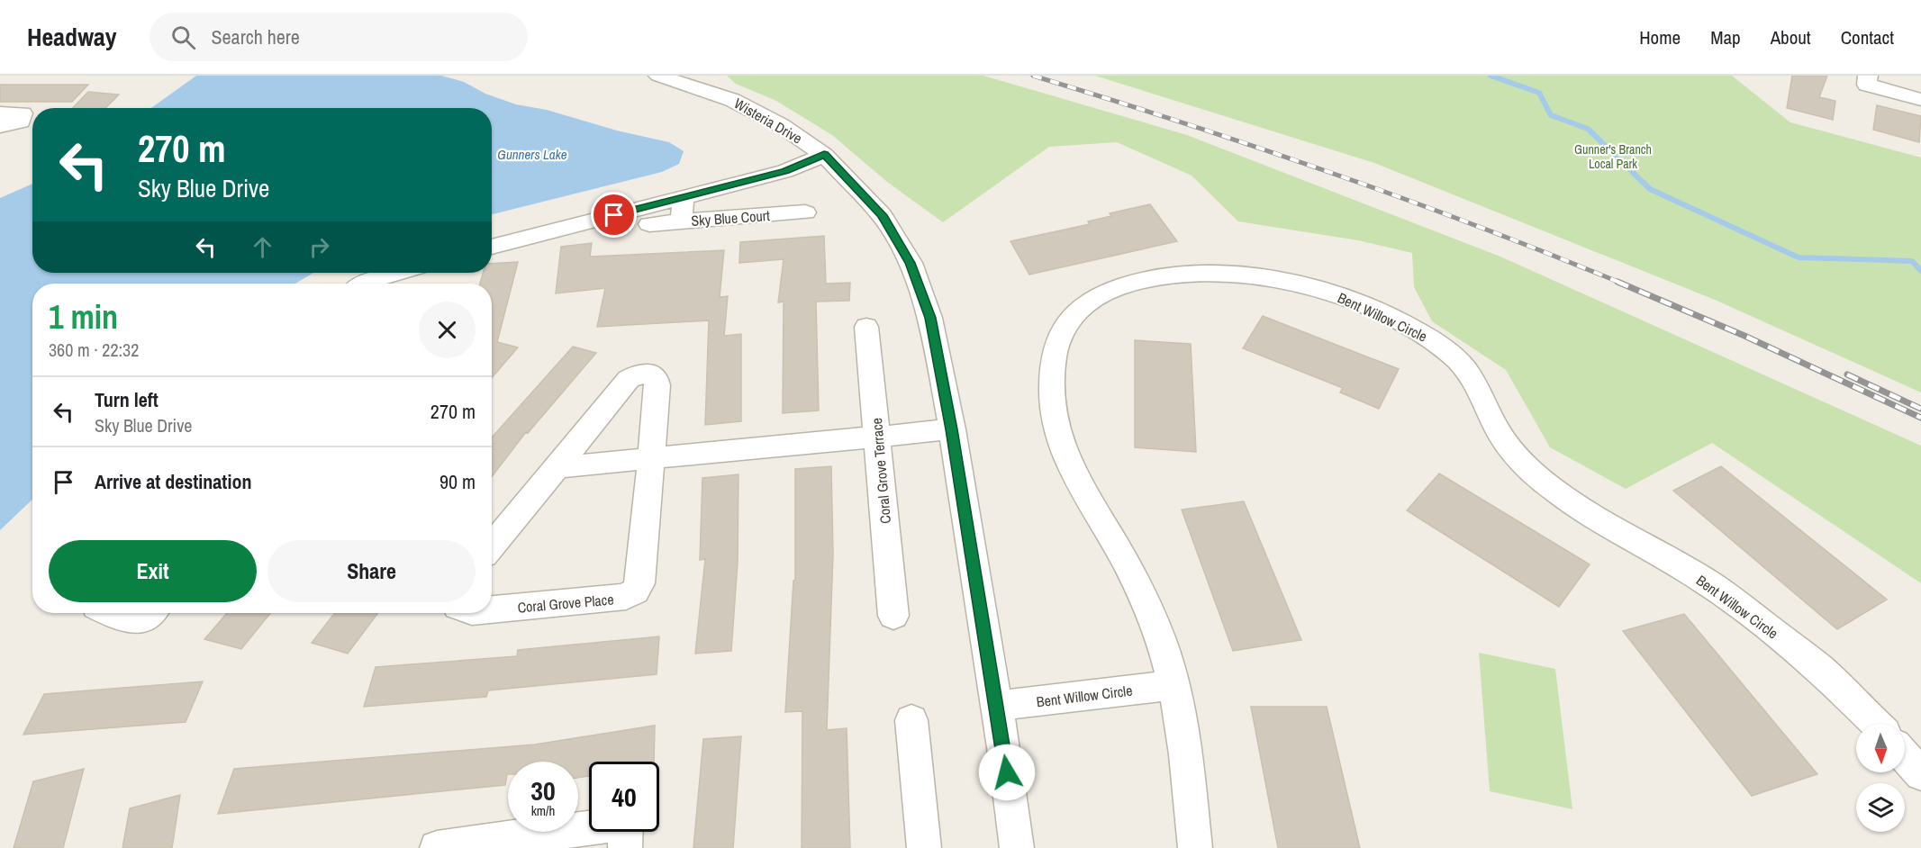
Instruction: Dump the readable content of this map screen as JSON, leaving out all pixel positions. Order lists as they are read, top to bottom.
{
  "streets": {
    "street": [
      "Wisteria Drive",
      "Sky Blue Court",
      "Bent Willow Circle",
      "Coral Grove Terrace",
      "Coral Grove Place"
    ]
  },
  "crossings": [
    ["Wisteria Drive", "Bent Willow Circle"]
  ],
  "water": ["Gunners Lake"],
  "parks": ["Gunner's Branch Local Park"],
  "north": "bottom",
  "page": {
    "header": "Headway",
    "search": "Search here",
    "nav": [
      "Home",
      "Map",
      "About",
      "Contact"
    ],
    "turn": ["270 m", "Sky Blue Drive"],
    "heading": ["1 min", "360 m · 22:32"],
    "list": [
      {
        "name": "Turn left",
        "note": "Sky Blue Drive",
        "value": "270 m"
      },
      {
        "name": "Arrive at destination",
        "value": "90 m"
      }
    ],
    "buttons": ["Exit", "Share"],
    "speed": "30 km/h",
    "limit": "40"
  }
}
